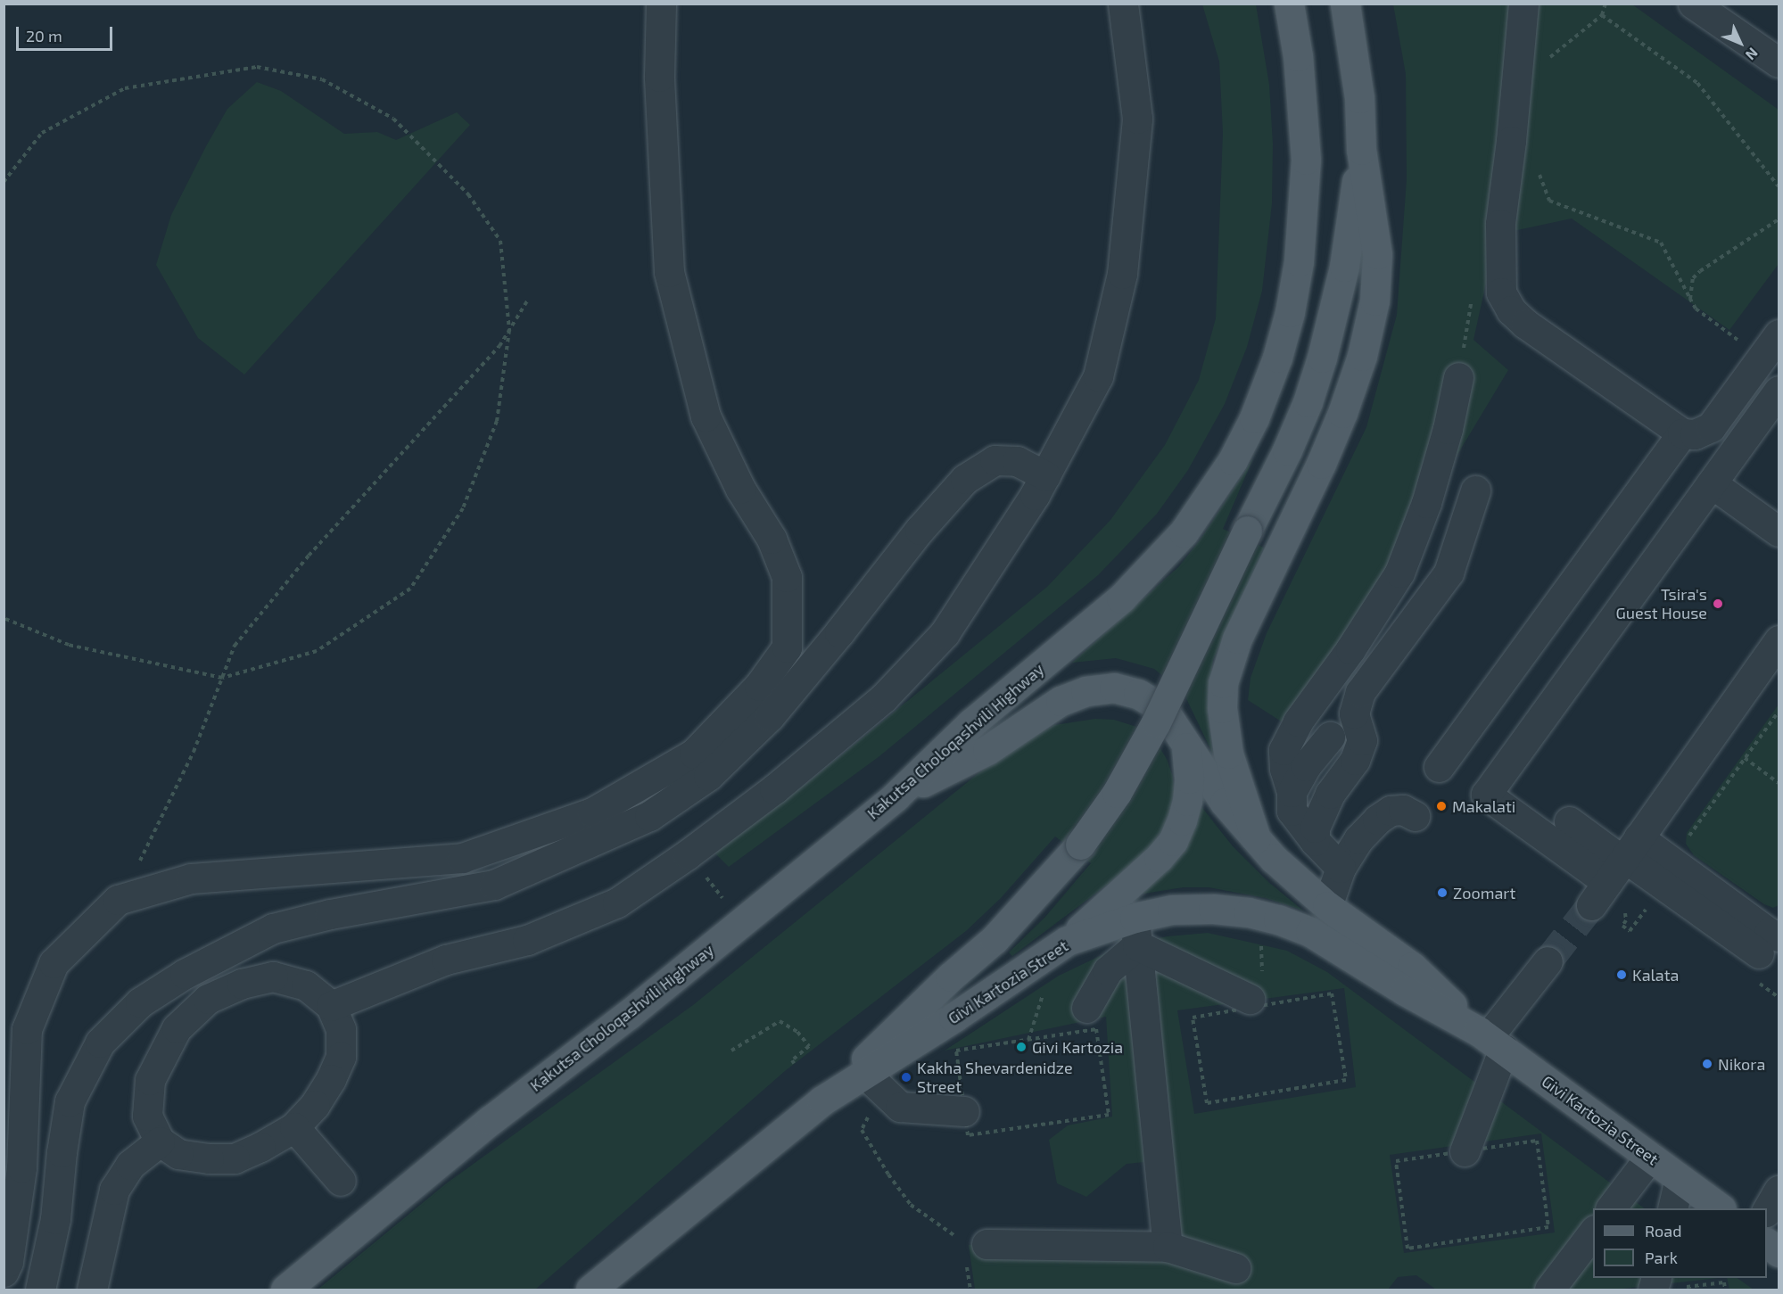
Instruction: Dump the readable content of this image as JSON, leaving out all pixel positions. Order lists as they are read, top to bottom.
{
  "streets": {
    "main road": ["Kakutsa Choloqashvili Highway", "Givi Kartozia Street"]
  },
  "crossings": [
    ["Kakutsa Choloqashvili Highway", "Givi Kartozia Street"]
  ],
  "places": [
    "Tsira's Guest House",
    "Makalati",
    "Zoomart",
    "Kalata",
    "Givi Kartozia",
    "Nikora",
    "Kakha Shevardenidze Street"
  ],
  "legend": ["Road", "Park"],
  "scale_bar": "20 m",
  "north": "bottom right"
}
